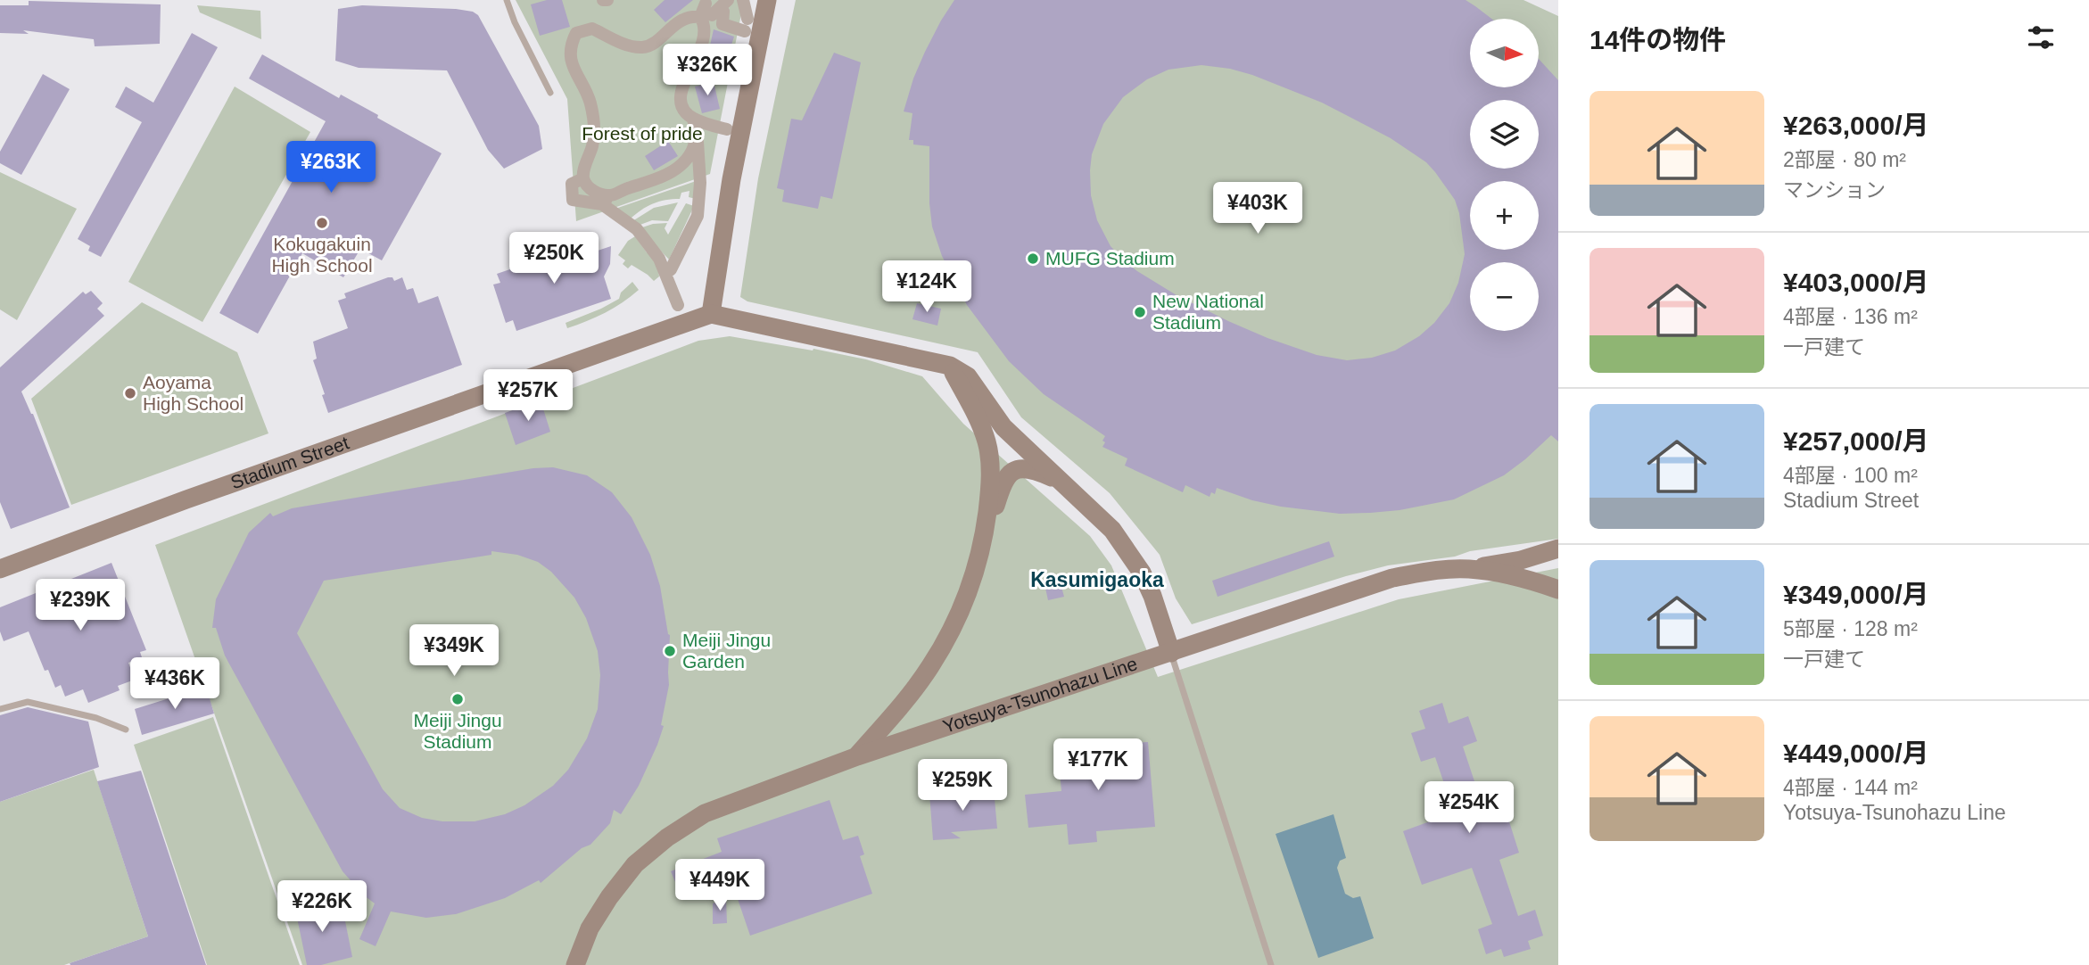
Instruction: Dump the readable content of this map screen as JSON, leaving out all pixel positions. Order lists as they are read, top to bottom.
{
  "streets": {
    "street": ["Stadium Street", "Yotsuya-Tsunohazu Line"]
  },
  "districts": ["Kasumigaoka"],
  "parks": ["Forest of pride"],
  "places": [
    "Kokugakuin High School",
    "MUFG Stadium",
    "New National Stadium",
    "Aoyama High School",
    "Meiji Jingu Garden",
    "Meiji Jingu Stadium"
  ],
  "north": "right",
  "page": {
    "heading": "14件の物件",
    "map_buttons": ["+", "−"],
    "price": [
      "¥326K",
      "¥263K",
      "¥403K",
      "¥250K",
      "¥124K",
      "¥257K",
      "¥239K",
      "¥349K",
      "¥436K",
      "¥177K",
      "¥259K",
      "¥254K",
      "¥449K",
      "¥226K"
    ],
    "list": [
      {
        "name": "¥263,000/月",
        "note": "2部屋 · 80 m² · マンション"
      },
      {
        "name": "¥403,000/月",
        "note": "4部屋 · 136 m² · 一戸建て"
      },
      {
        "name": "¥257,000/月",
        "note": "4部屋 · 100 m² · Stadium Street"
      },
      {
        "name": "¥349,000/月",
        "note": "5部屋 · 128 m² · 一戸建て"
      },
      {
        "name": "¥449,000/月",
        "note": "4部屋 · 144 m² · Yotsuya-Tsunohazu Line"
      }
    ]
  }
}
